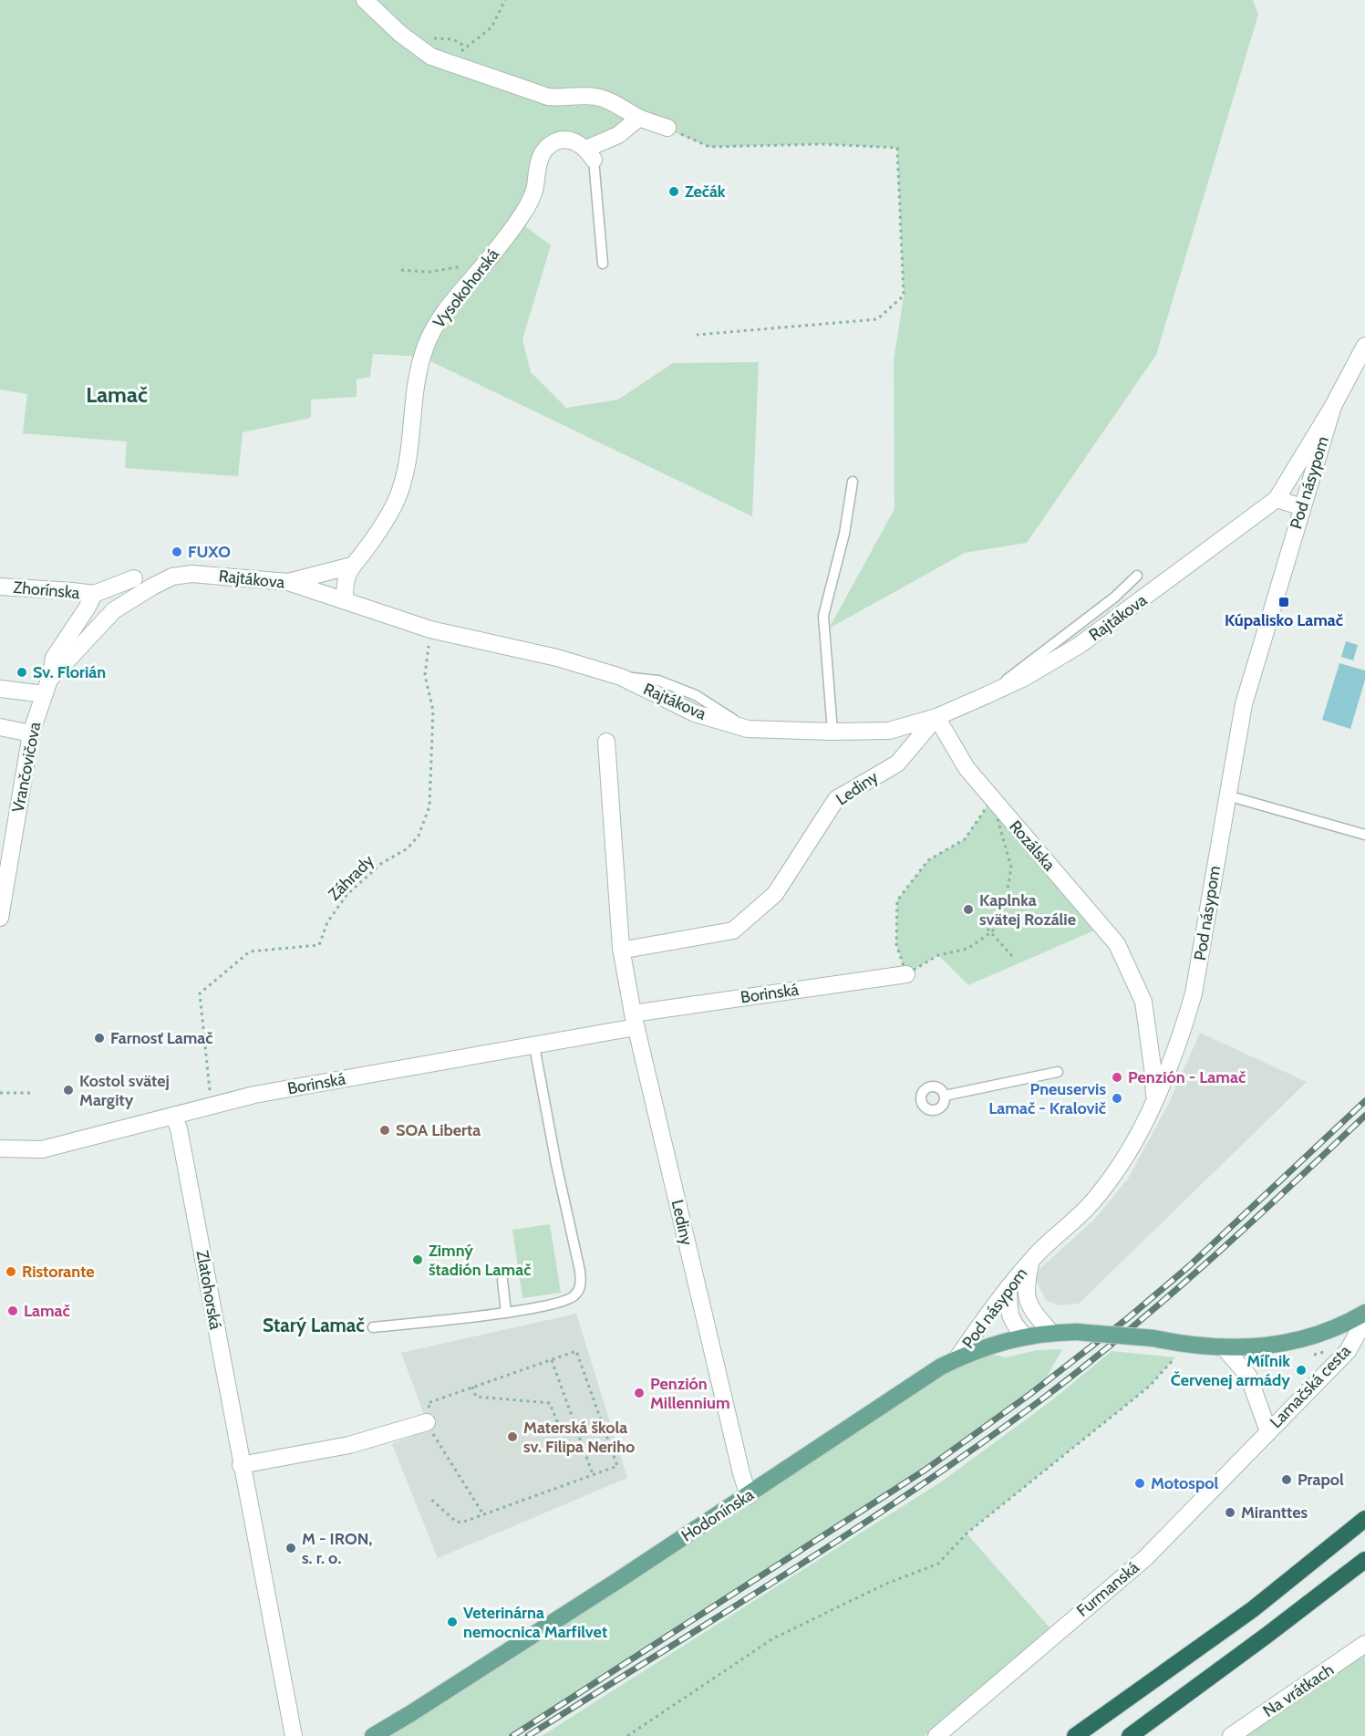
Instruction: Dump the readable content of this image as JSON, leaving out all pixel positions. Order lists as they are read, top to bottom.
{
  "streets": {
    "main road": ["Lamačská cesta", "Hodonínska"],
    "street": [
      "Vysokohorská",
      "Pod násypom",
      "Rajtákova",
      "Zhorínska",
      "Vrančovičova",
      "Lediny",
      "Rozálska",
      "Borinská",
      "Zlatohorská",
      "Furmanská",
      "Na vrátkach"
    ],
    "path": ["Záhrady"]
  },
  "crossings": [
    ["Vysokohorská", "Rajtákova"],
    ["Pod násypom", "Rozálska"],
    ["Pod násypom", "Hodonínska"],
    ["Rajtákova", "Vrančovičova"],
    ["Rajtákova", "Lediny"],
    ["Rajtákova", "Rozálska"],
    ["Rajtákova", "Záhrady"],
    ["Zhorínska", "Vrančovičova"],
    ["Lediny", "Rozálska"],
    ["Lediny", "Borinská"],
    ["Lediny", "Hodonínska"],
    ["Záhrady", "Borinská"],
    ["Borinská", "Zlatohorská"],
    ["Lamačská cesta", "Hodonínska"],
    ["Lamačská cesta", "Furmanská"]
  ],
  "districts": ["Lamač", "Starý Lamač"],
  "places": {
    "other": [
      "Zečák",
      "FUXO",
      "Sv. Florián",
      "Kaplnka svätej Rozálie",
      "Farnosť Lamač",
      "Penzión - Lamač",
      "Kostol svätej Margity",
      "Pneuservis Lamač - Kralovič",
      "SOA Liberta",
      "Zimný štadión Lamač",
      "Ristorante",
      "Lamač",
      "Míľnik Červenej armády",
      "Penzión Millennium",
      "Materská škola sv. Filipa Neriho",
      "Prapol",
      "Motospol",
      "Miranttes",
      "M - IRON, s. r. o.",
      "Veterinárna nemocnica Marfilvet"
    ],
    "transit": ["Kúpalisko Lamač"]
  }
}
